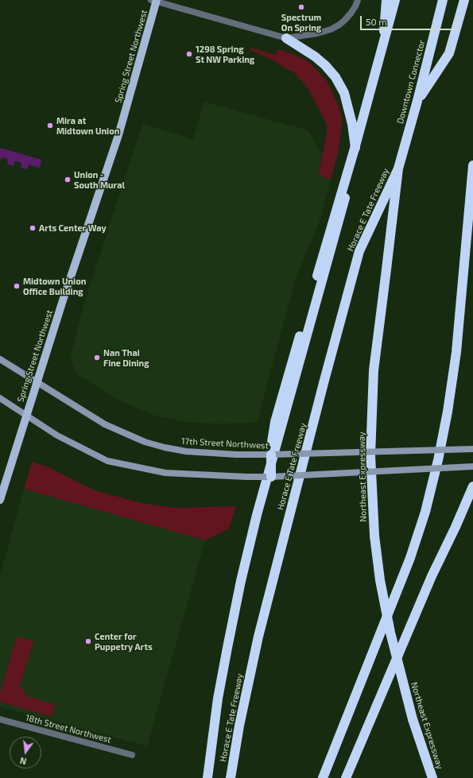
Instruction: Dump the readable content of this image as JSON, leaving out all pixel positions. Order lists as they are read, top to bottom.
{
  "streets": {
    "highway": ["Downtown Connector", "Horace E Tate Freeway", "Northeast Expressway"],
    "main road": ["Spring Street Northwest", "17th Street Northwest"],
    "street": ["18th Street Northwest"]
  },
  "crossings": [
    ["Spring Street Northwest", "17th Street Northwest"],
    ["Downtown Connector", "Horace E Tate Freeway"],
    ["Downtown Connector", "Northeast Expressway"],
    ["Horace E Tate Freeway", "Northeast Expressway"]
  ],
  "places": [
    "Spectrum On Spring",
    "1298 Spring St NW Parking",
    "Mira at Midtown Union",
    "Union - South Mural",
    "Arts Center Way",
    "Midtown Union Office Building",
    "Nan Thai Fine Dining",
    "Center for Puppetry Arts"
  ],
  "scale_bar": "50 m",
  "north": "bottom"
}
